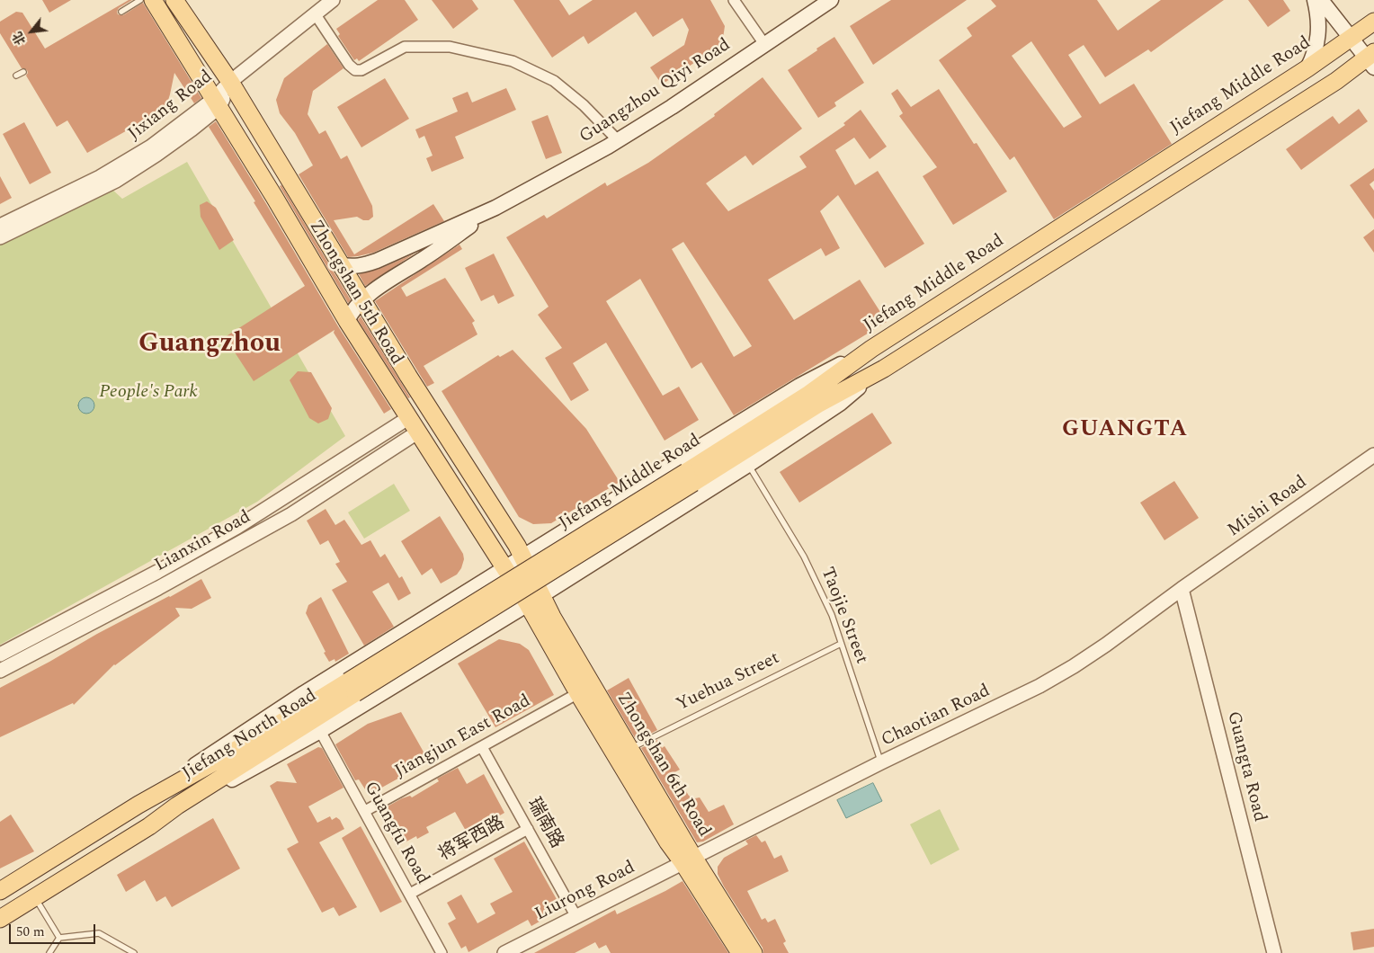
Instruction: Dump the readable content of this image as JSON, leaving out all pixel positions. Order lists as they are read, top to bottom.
{
  "streets": {
    "main road": [
      "Jiefang Middle Road",
      "Guangzhou Qiyi Road",
      "Zhongshan 5th Road",
      "Jiefang North Road",
      "Zhongshan 6th Road"
    ],
    "street": [
      "Jixiang Road",
      "Mishi Road",
      "Lianxin Road",
      "Chaotian Road",
      "Jiangjun East Road",
      "Guangta Road",
      "瑞南路",
      "Guangfu Road",
      "将军西路",
      "Liurong Road"
    ],
    "lane": ["Taojie Street", "Yuehua Street"]
  },
  "crossings": [
    ["Jiefang Middle Road", "Zhongshan 5th Road"],
    ["Jiefang Middle Road", "Jiefang North Road"],
    ["Jiefang Middle Road", "Zhongshan 6th Road"],
    ["Guangzhou Qiyi Road", "Zhongshan 5th Road"],
    ["Jixiang Road", "Zhongshan 5th Road"],
    ["Zhongshan 5th Road", "Lianxin Road"],
    ["Zhongshan 5th Road", "Jiefang North Road"],
    ["Zhongshan 5th Road", "Zhongshan 6th Road"],
    ["Mishi Road", "Chaotian Road"],
    ["Mishi Road", "Guangta Road"],
    ["Taojie Street", "Yuehua Street"],
    ["Taojie Street", "Chaotian Road"],
    ["Yuehua Street", "Zhongshan 6th Road"],
    ["Chaotian Road", "Zhongshan 6th Road"],
    ["Chaotian Road", "Guangta Road"],
    ["Chaotian Road", "Liurong Road"],
    ["Jiefang North Road", "Zhongshan 6th Road"],
    ["Jiangjun East Road", "Zhongshan 6th Road"],
    ["Jiangjun East Road", "瑞南路"],
    ["Jiangjun East Road", "Guangfu Road"],
    ["Zhongshan 6th Road", "Liurong Road"],
    ["瑞南路", "将军西路"],
    ["瑞南路", "Liurong Road"],
    ["Guangfu Road", "将军西路"]
  ],
  "districts": ["Guangzhou", "GUANGTA"],
  "parks": ["People's Park"],
  "scale_bar": "50 m",
  "north": "bottom left"
}
